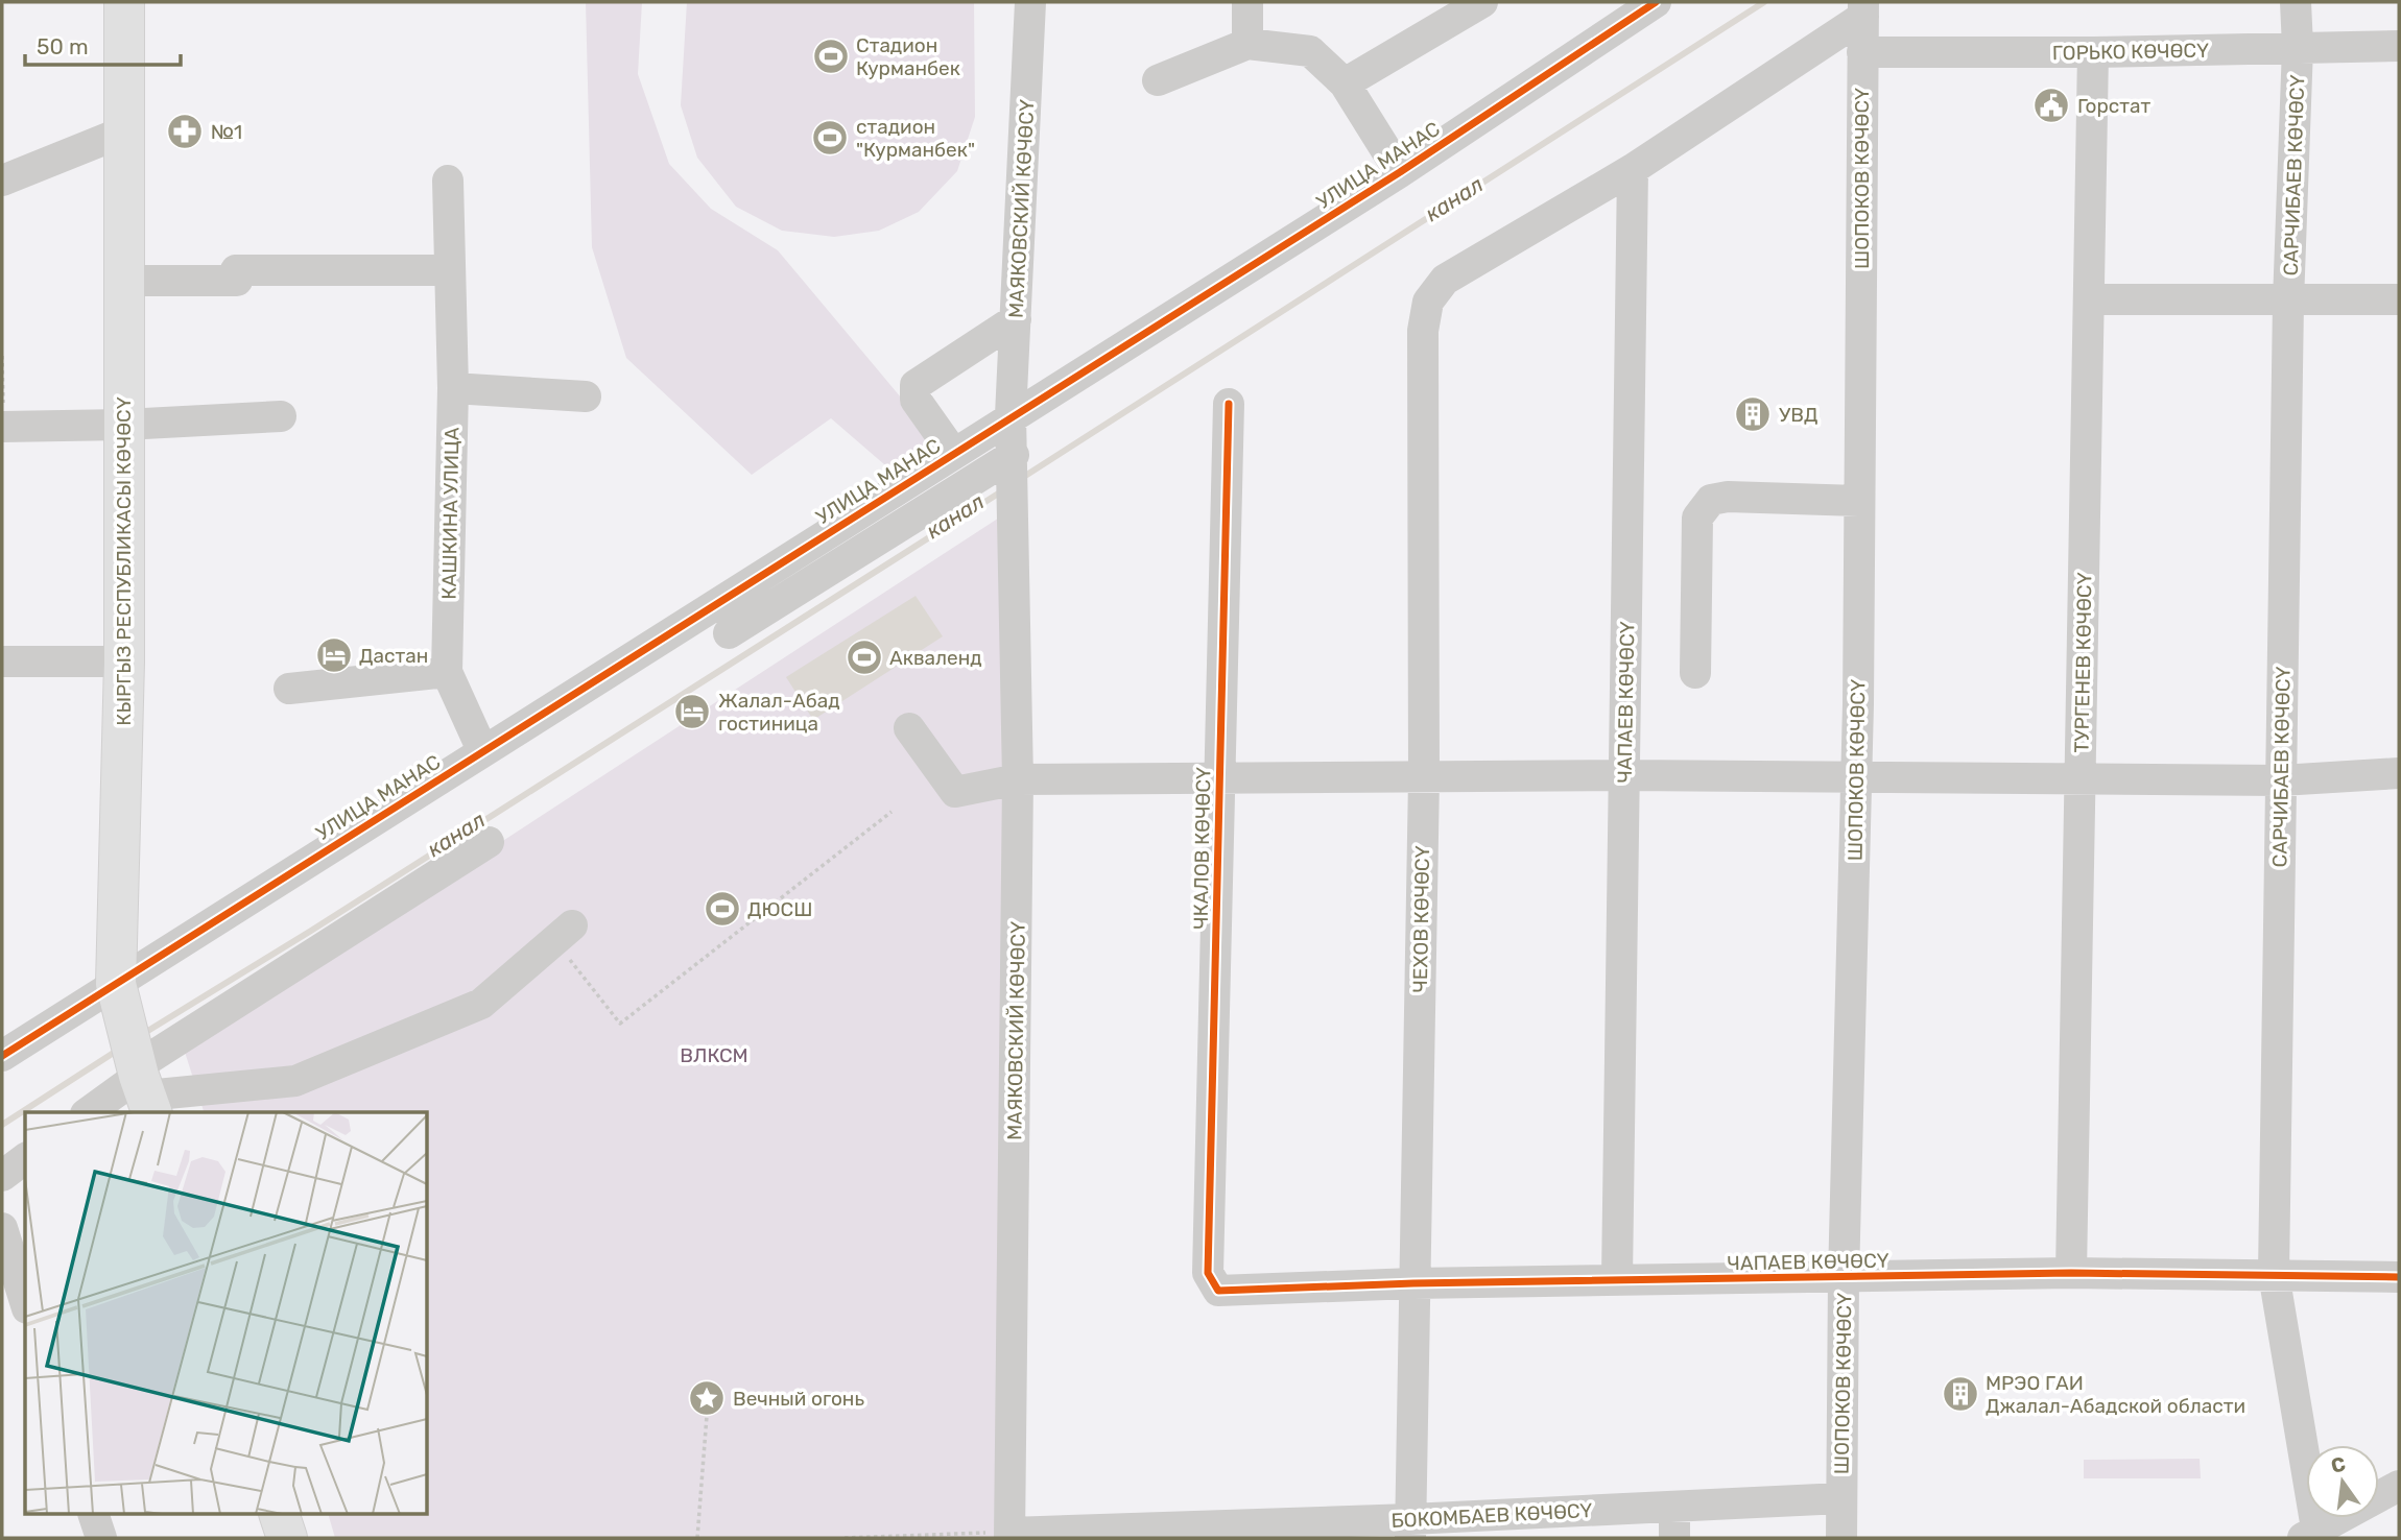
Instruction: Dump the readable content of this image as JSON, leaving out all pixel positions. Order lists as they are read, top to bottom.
{
  "streets": {
    "main road": ["КЫРГЫЗ РЕСПУБЛИКАСЫ КӨЧӨСҮ"],
    "street": [
      "ГОРЬКО КӨЧӨСҮ",
      "УЛИЦА МАНАС",
      "САРЧИБАЕВ КӨЧӨСҮ",
      "ШОПОКОВ КӨЧӨСҮ",
      "МАЯКОВСКИЙ КӨЧӨСҮ",
      "КАШКИНА УЛИЦА",
      "ТУРГЕНЕВ КӨЧӨСҮ",
      "ЧАПАЕВ КӨЧӨСҮ",
      "ЧКАЛОВ КӨЧӨСҮ",
      "ЧЕХОВ КӨЧӨСҮ",
      "БОКОМБАЕВ КӨЧӨСҮ"
    ]
  },
  "crossings": [
    ["ГОРЬКО КӨЧӨСҮ", "САРЧИБАЕВ КӨЧӨСҮ"],
    ["ГОРЬКО КӨЧӨСҮ", "ШОПОКОВ КӨЧӨСҮ"],
    ["ГОРЬКО КӨЧӨСҮ", "ТУРГЕНЕВ КӨЧӨСҮ"],
    ["УЛИЦА МАНАС", "МАЯКОВСКИЙ КӨЧӨСҮ"],
    ["УЛИЦА МАНАС", "КАШКИНА УЛИЦА"],
    ["УЛИЦА МАНАС", "КЫРГЫЗ РЕСПУБЛИКАСЫ КӨЧӨСҮ"],
    ["САРЧИБАЕВ КӨЧӨСҮ", "ЧАПАЕВ КӨЧӨСҮ"],
    ["ШОПОКОВ КӨЧӨСҮ", "ЧАПАЕВ КӨЧӨСҮ"],
    ["ШОПОКОВ КӨЧӨСҮ", "БОКОМБАЕВ КӨЧӨСҮ"],
    ["МАЯКОВСКИЙ КӨЧӨСҮ", "БОКОМБАЕВ КӨЧӨСҮ"],
    ["ТУРГЕНЕВ КӨЧӨСҮ", "ЧАПАЕВ КӨЧӨСҮ"],
    ["ЧАПАЕВ КӨЧӨСҮ", "ЧКАЛОВ КӨЧӨСҮ"],
    ["ЧАПАЕВ КӨЧӨСҮ", "ЧЕХОВ КӨЧӨСҮ"],
    ["ЧЕХОВ КӨЧӨСҮ", "БОКОМБАЕВ КӨЧӨСҮ"]
  ],
  "water": ["канал"],
  "parks": ["ВЛКСМ"],
  "places": {
    "sports": [
      "Стадион Курманбек",
      "стадион \"Курманбек\"",
      "Акваленд",
      "ДЮСШ"
    ],
    "public building": ["Горстат"],
    "pharmacy": ["№1"],
    "building": ["УВД", "МРЭО ГАИ Джалал-Абадской области"],
    "hotel": ["Дастан", "Жалал-Абад гостиница"],
    "place": ["Вечный огонь"]
  },
  "scale_bar": "50 m",
  "north": "top"
}
